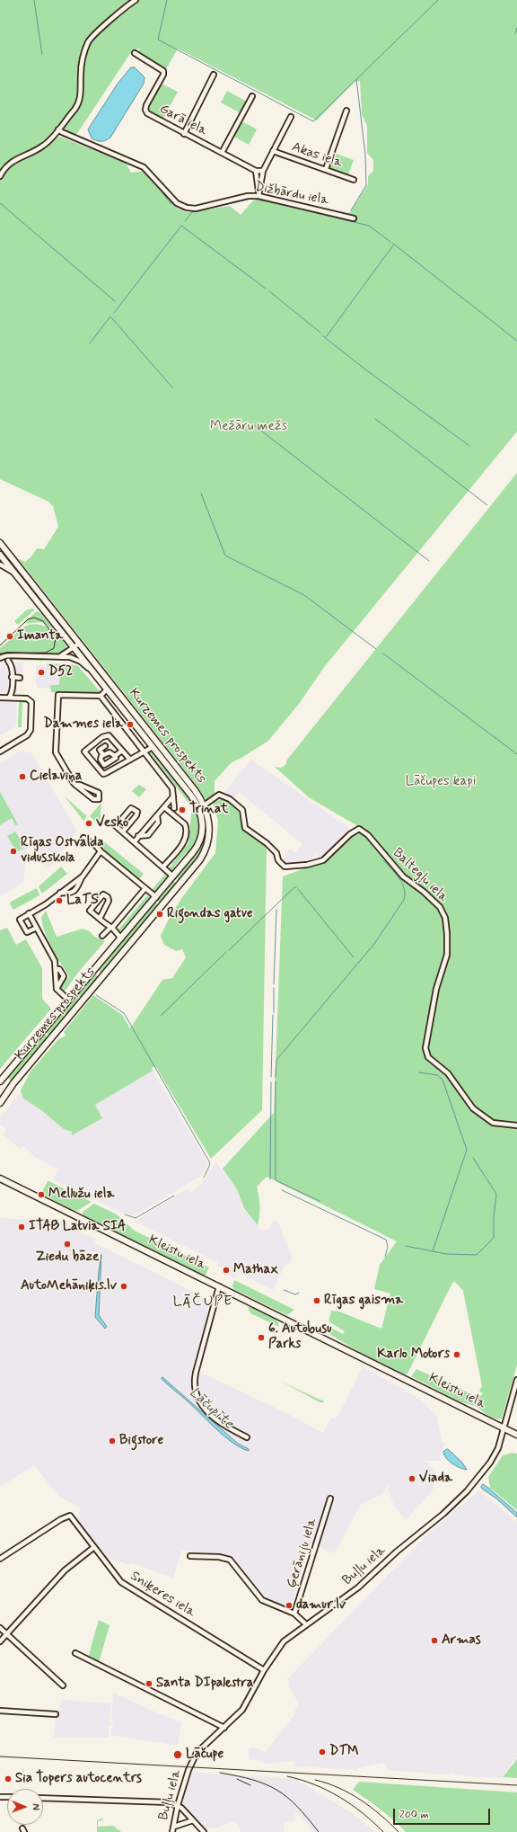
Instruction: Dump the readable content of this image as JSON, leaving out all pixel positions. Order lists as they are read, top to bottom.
{
  "streets": {
    "main road": ["Kurzemes prospekts", "Kleistu iela"],
    "street": [
      "Garā iela",
      "Akas iela",
      "Dižbārdu iela",
      "Baltegļu iela",
      "Ģerāniju iela",
      "Buļļu iela",
      "Sniķeres iela"
    ]
  },
  "crossings": [
    ["Kurzemes prospekts", "Baltegļu iela"],
    ["Kleistu iela", "Buļļu iela"],
    ["Buļļu iela", "Sniķeres iela"]
  ],
  "districts": ["LĀČUPE"],
  "water": ["Lāčupīte"],
  "parks": ["Mežāru mežs", "Lāčupes kapi"],
  "places": [
    "Imanta",
    "D52",
    "Dammes iela",
    "Cielaviņa",
    "Trinat",
    "Vesko",
    "Rīgas Ostvalda vidusskola",
    "LaTS",
    "Rigondas gatve",
    "Mellužu iela",
    "ITAB Latvia SIA",
    "Ziedu bāze",
    "Mathax",
    "AutoMehāniķis.lv",
    "Rīgas gaisma",
    "6. Autobusu Parks",
    "Karlo Motors",
    "Bigstore",
    "Viada",
    "damur.lv",
    "Armas",
    "Santa DIpalestra",
    "DTM",
    "Lāčupe",
    "Sia Topers autocentrs"
  ],
  "scale_bar": "200 m",
  "north": "right"
}
